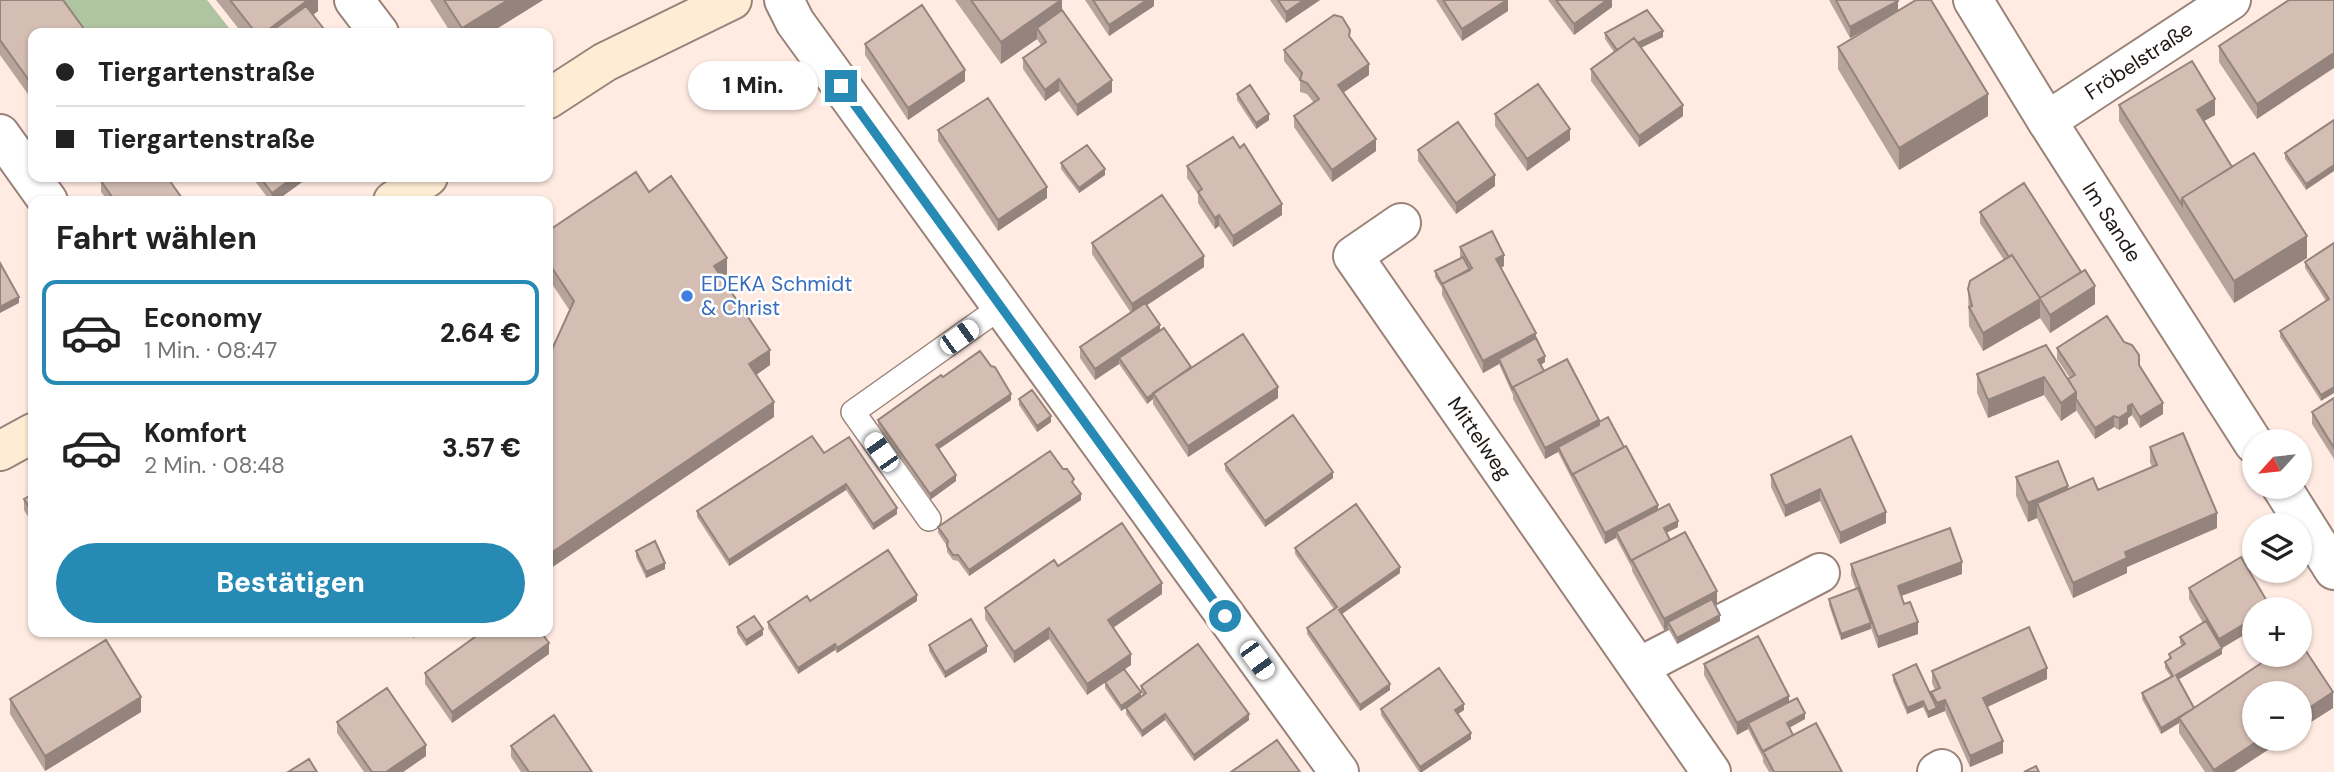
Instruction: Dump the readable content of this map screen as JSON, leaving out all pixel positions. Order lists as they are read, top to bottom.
{
  "streets": {
    "street": ["Fröbelstraße", "Im Sande", "Mittelweg"]
  },
  "crossings": [
    ["Fröbelstraße", "Im Sande"]
  ],
  "places": ["EDEKA Schmidt & Christ"],
  "north": "bottom left",
  "page": {
    "banner": ["Tiergartenstraße", "Tiergartenstraße"],
    "bubble": "1 Min.",
    "heading": "Fahrt wählen",
    "list": [
      {
        "name": "Economy",
        "note": "1 Min. · 08:47",
        "value": "2.64 €"
      },
      {
        "name": "Komfort",
        "note": "2 Min. · 08:48",
        "value": "3.57 €"
      }
    ],
    "map_buttons": ["+", "−"],
    "buttons": "Bestätigen"
  }
}
